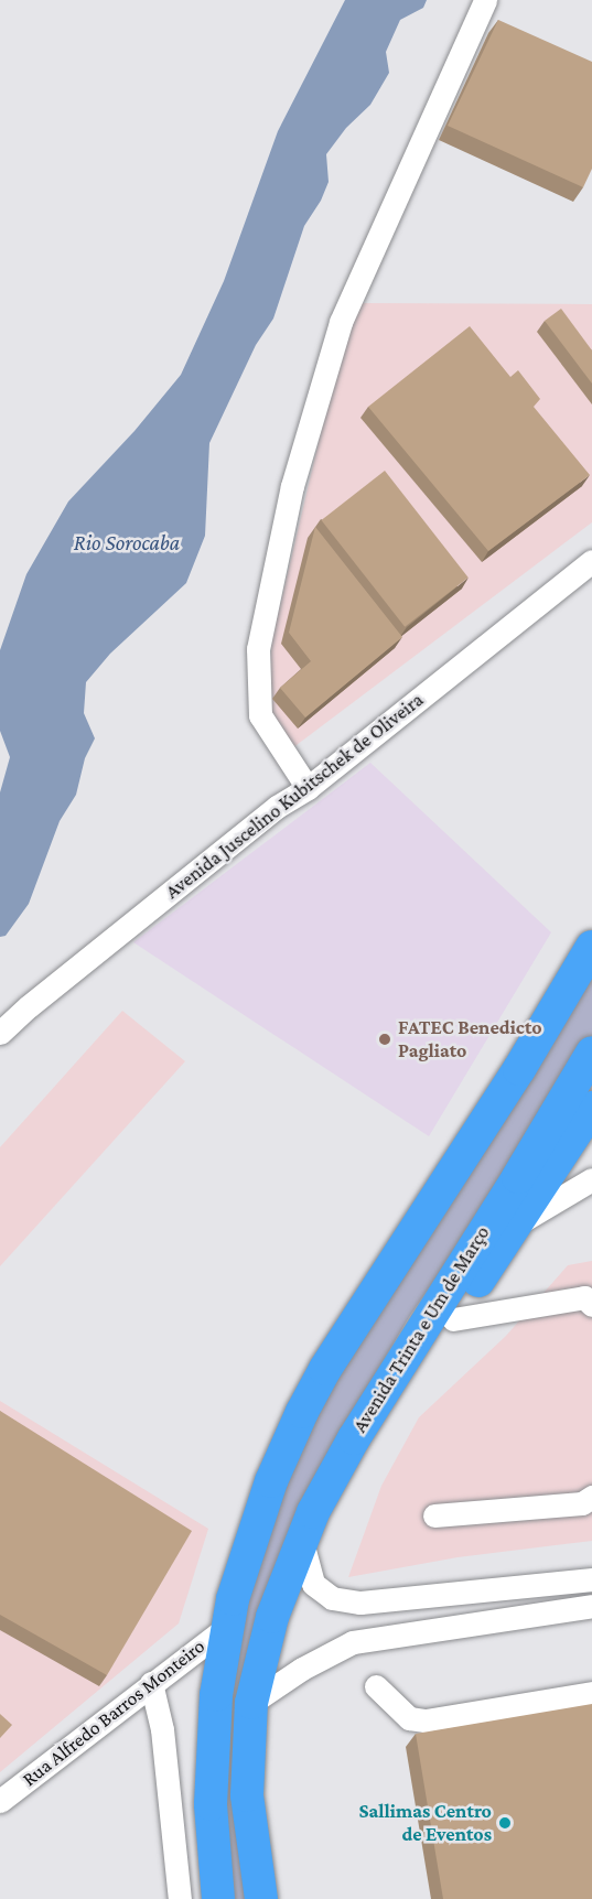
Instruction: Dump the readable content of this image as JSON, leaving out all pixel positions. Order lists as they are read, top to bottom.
{
  "streets": {
    "highway": ["Avenida Trinta e Um de Março"],
    "street": ["Avenida Juscelino Kubitschek de Oliveira", "Rua Alfredo Barros Monteiro"]
  },
  "water": ["Rio Sorocaba"],
  "places": ["FATEC Benedicto Pagliato", "Sallimas Centro de Eventos"]
}
